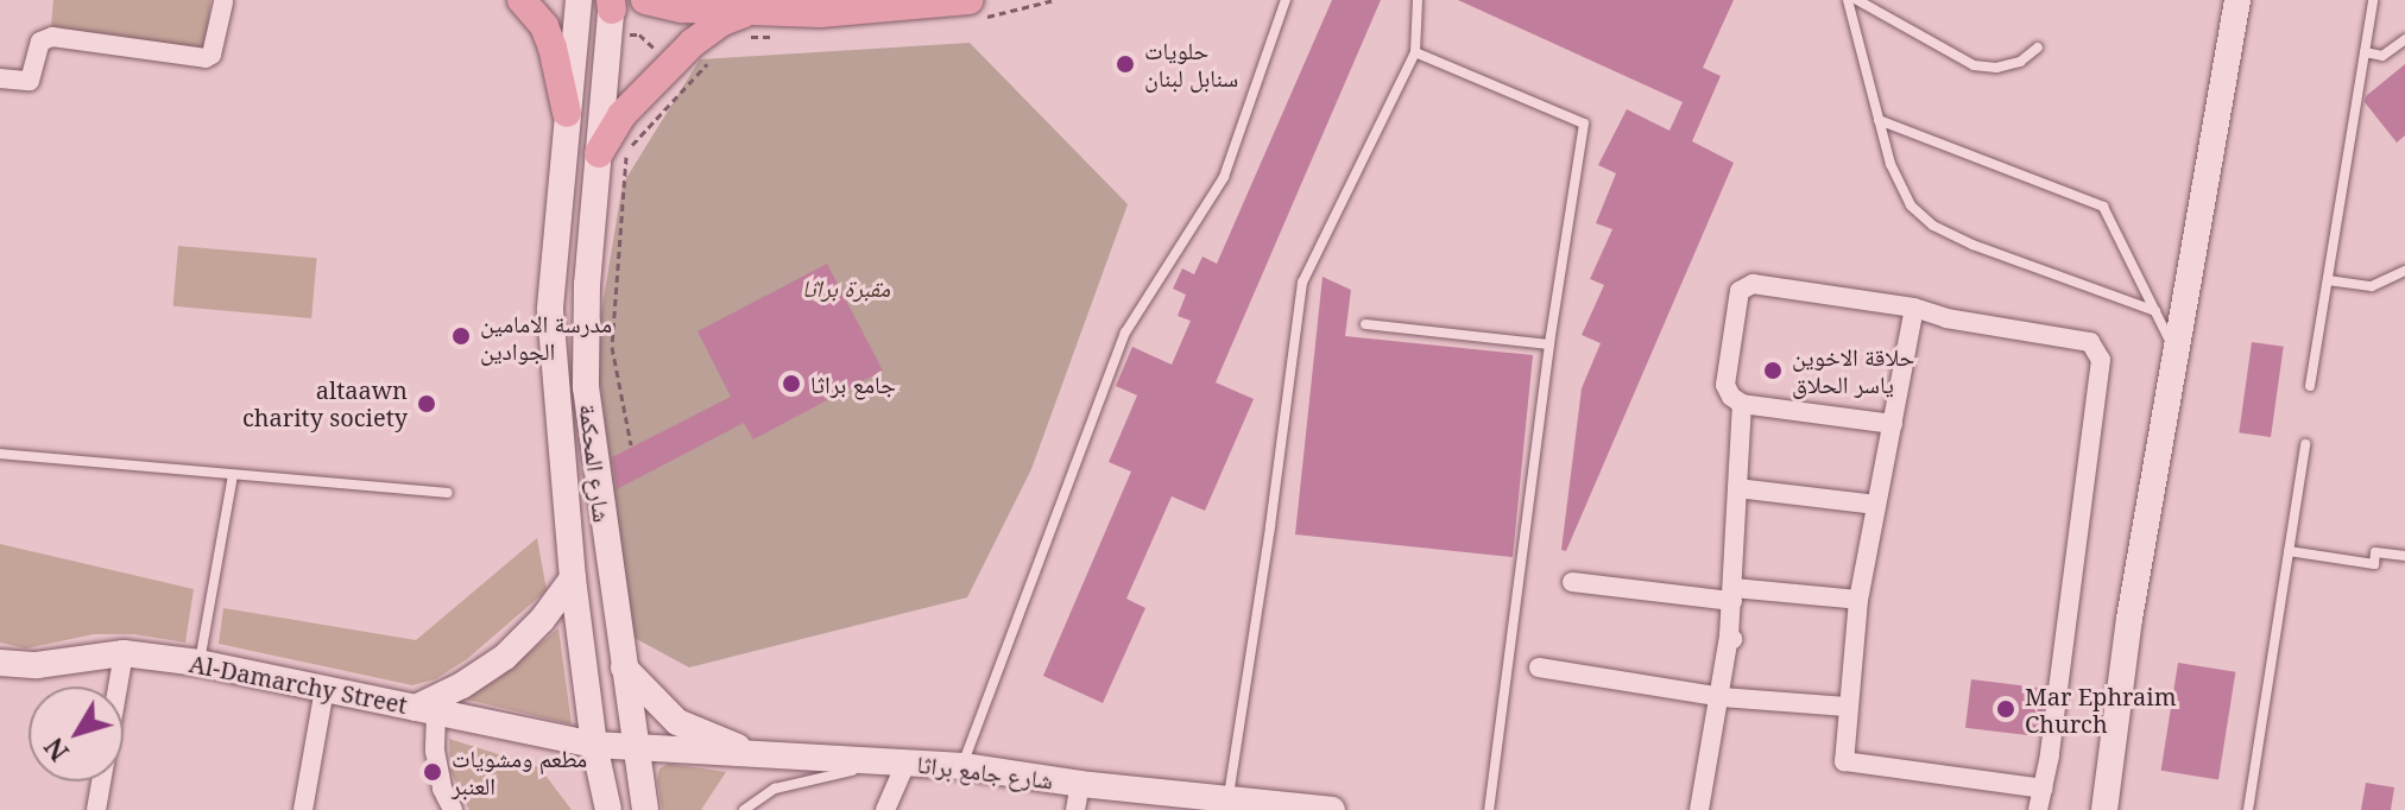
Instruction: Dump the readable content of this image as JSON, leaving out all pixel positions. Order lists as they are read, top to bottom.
{
  "streets": {
    "street": ["شارع المحكمة", "Al-Damarchy Street", "شارع جامع براثا"]
  },
  "crossings": [
    ["شارع المحكمة", "Al-Damarchy Street"],
    ["شارع المحكمة", "شارع جامع براثا"],
    ["Al-Damarchy Street", "شارع جامع براثا"]
  ],
  "parks": ["مقبرة براثا"],
  "places": [
    "حلويات سنابل لبنان",
    "مدرسة الامامين الجوادين",
    "حلاقة الاخوين ياسر الحلاق",
    "جامع براثا",
    "altaawn charity society",
    "Mar Ephraim Church",
    "مطعم ومشويات العنبر"
  ],
  "north": "bottom left"
}
